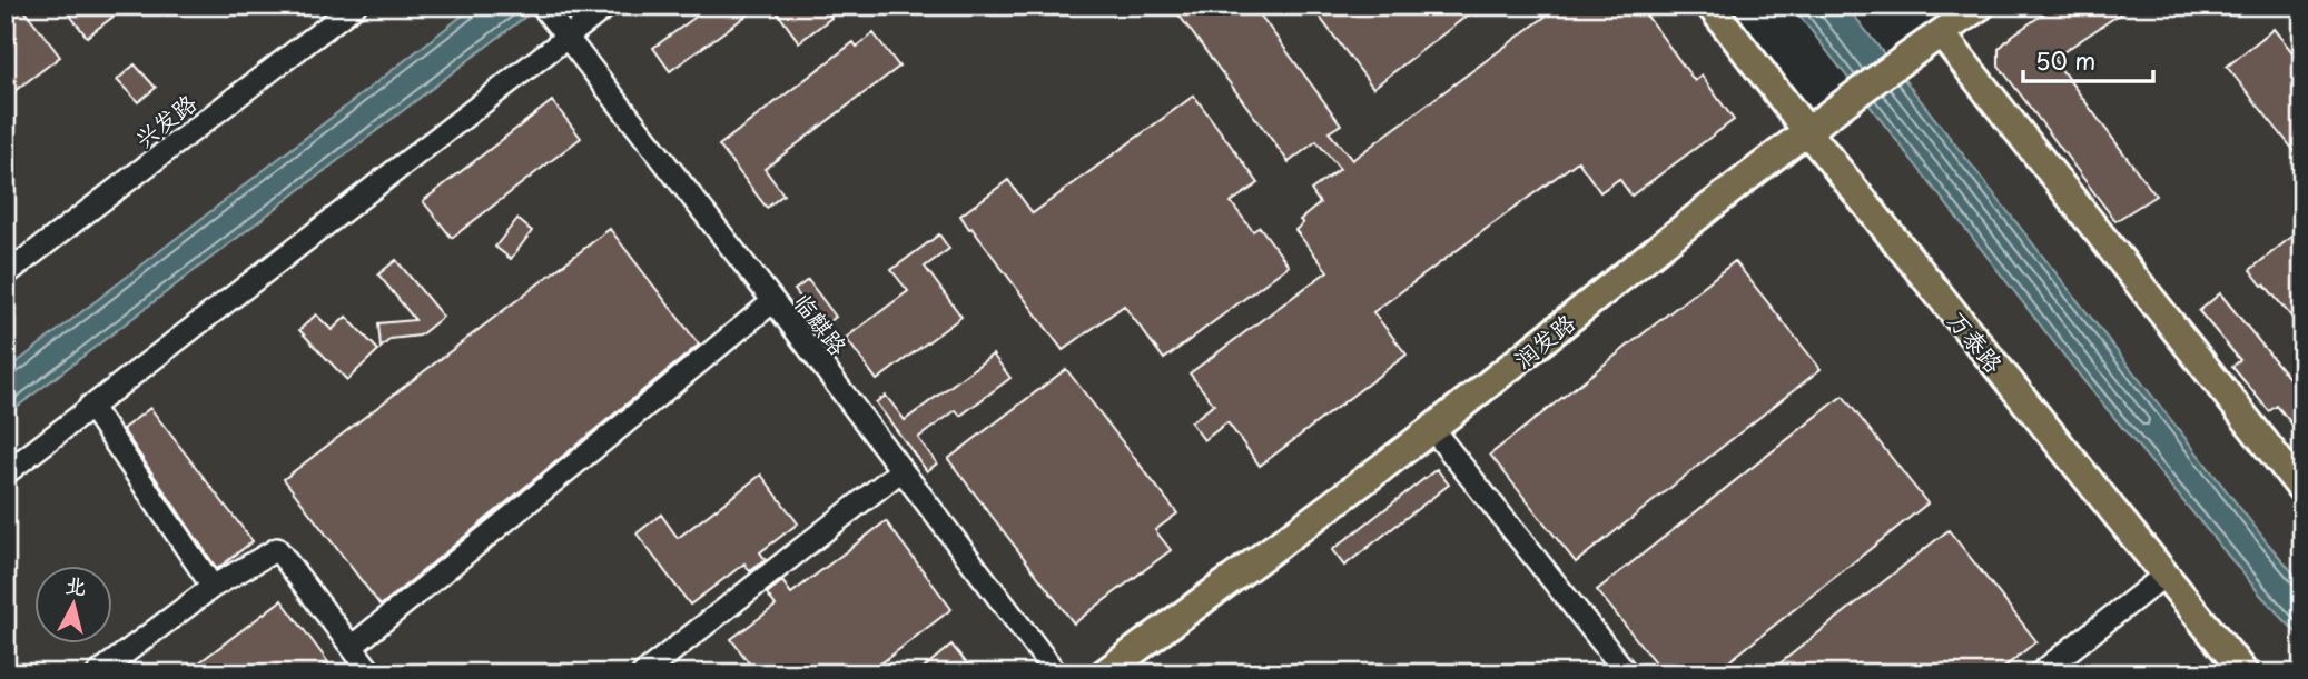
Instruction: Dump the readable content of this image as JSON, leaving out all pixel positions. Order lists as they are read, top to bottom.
{
  "streets": {
    "main road": ["润发路", "万泰路"],
    "street": ["兴发路", "临麒路"]
  },
  "crossings": [
    ["润发路", "万泰路"]
  ],
  "scale_bar": "50 m",
  "north": "top"
}
